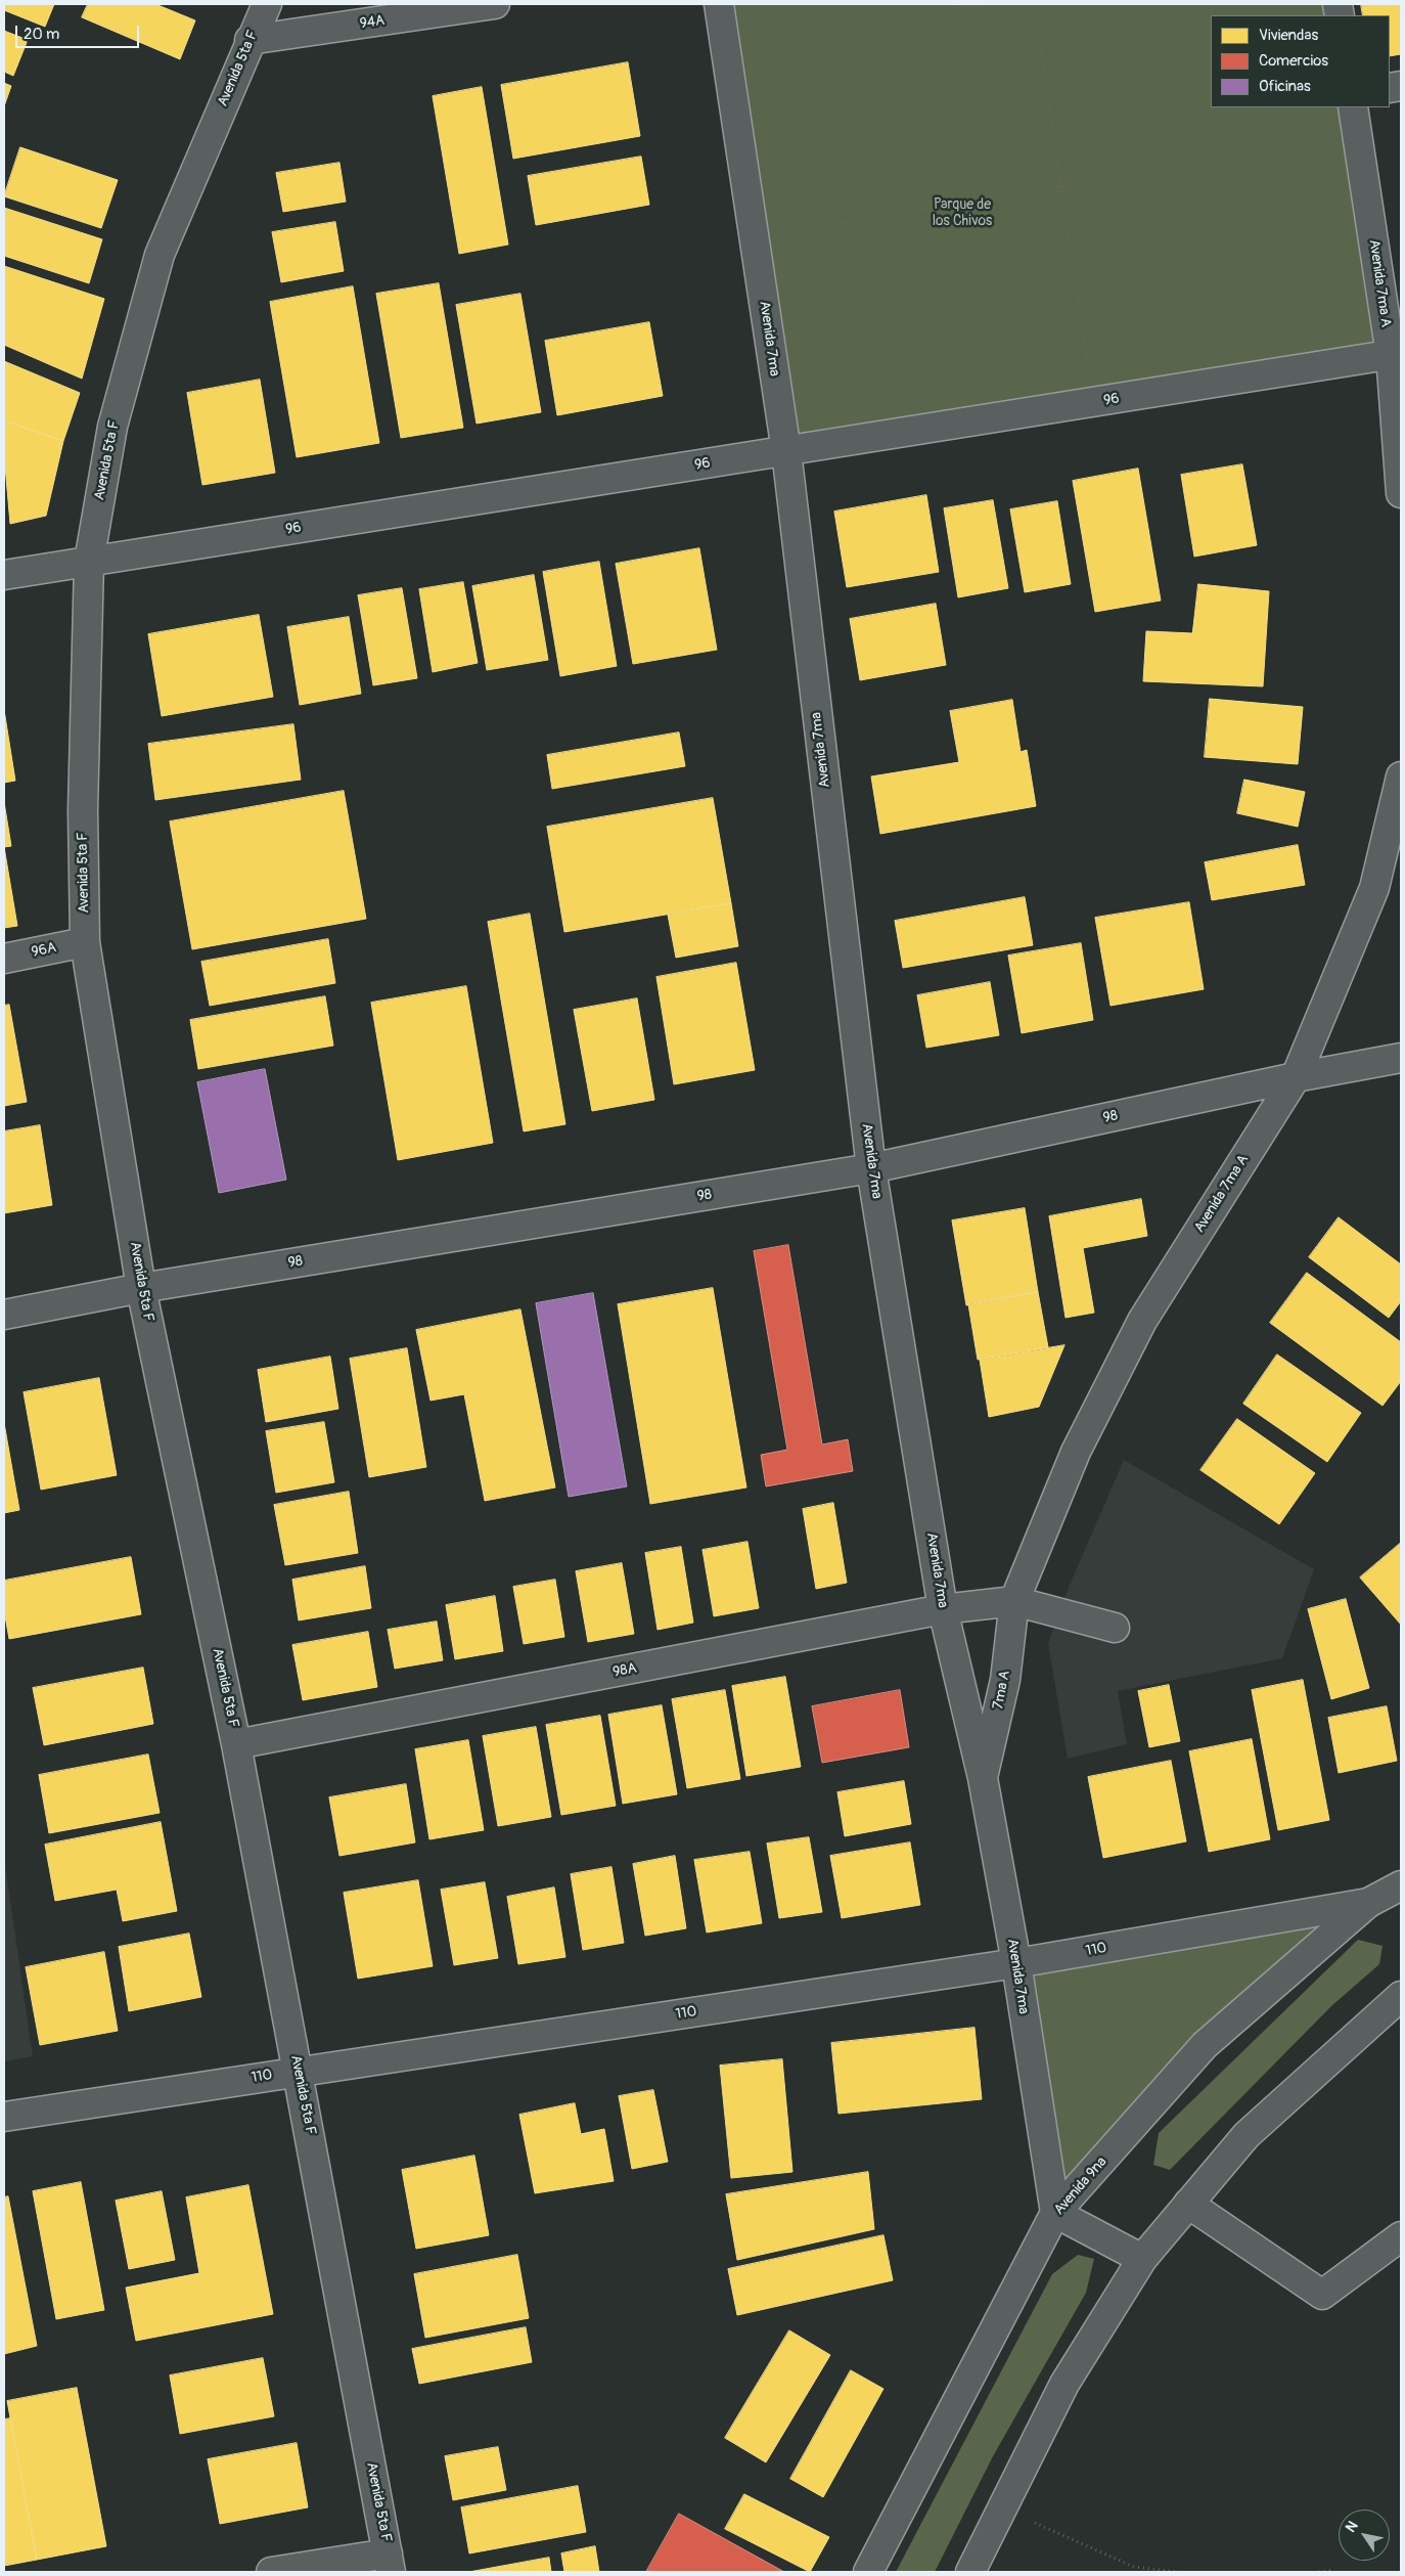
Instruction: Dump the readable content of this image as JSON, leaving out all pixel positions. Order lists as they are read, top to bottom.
{
  "streets": {
    "street": [
      "94A",
      "Avenida 5ta F",
      "Avenida 7ma A",
      "Avenida 7ma",
      "96",
      "96A",
      "98",
      "98A",
      "7ma A",
      "110",
      "Avenida 9na"
    ]
  },
  "crossings": [
    ["94A", "Avenida 5ta F"],
    ["Avenida 5ta F", "96"],
    ["Avenida 5ta F", "96A"],
    ["Avenida 5ta F", "98"],
    ["Avenida 5ta F", "98A"],
    ["Avenida 5ta F", "110"],
    ["Avenida 7ma A", "96"],
    ["Avenida 7ma A", "98"],
    ["Avenida 7ma A", "98A"],
    ["Avenida 7ma A", "7ma A"],
    ["Avenida 7ma", "96"],
    ["Avenida 7ma", "98"],
    ["Avenida 7ma", "98A"],
    ["Avenida 7ma", "7ma A"],
    ["Avenida 7ma", "110"],
    ["Avenida 7ma", "Avenida 9na"],
    ["98A", "7ma A"],
    ["110", "Avenida 9na"]
  ],
  "parks": ["Parque de los Chivos"],
  "legend": ["Viviendas", "Comercios", "Oficinas"],
  "scale_bar": "20 m",
  "north": "top left"
}
